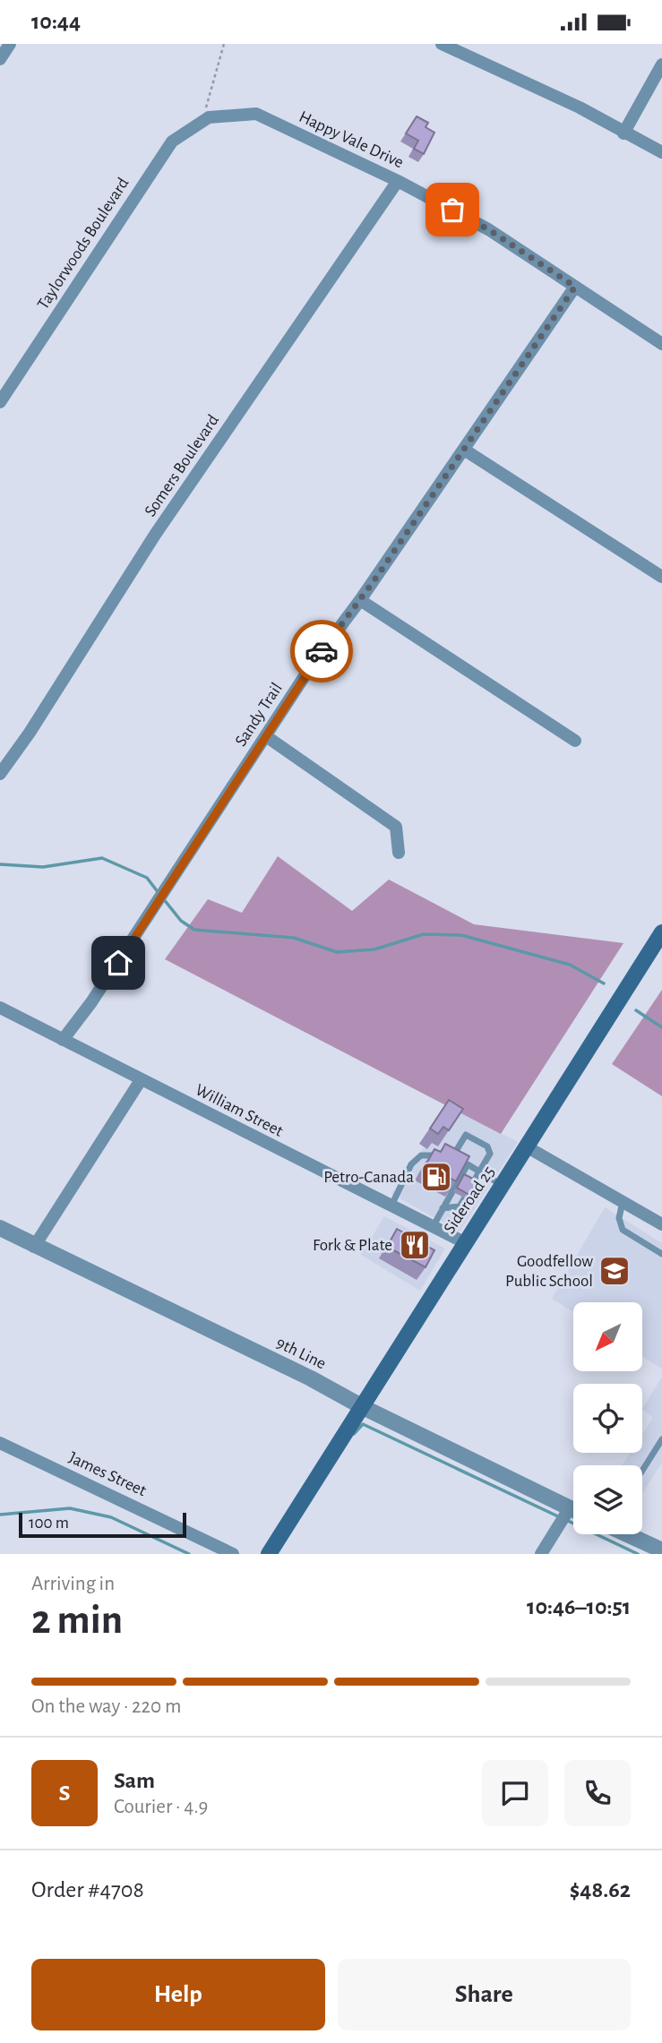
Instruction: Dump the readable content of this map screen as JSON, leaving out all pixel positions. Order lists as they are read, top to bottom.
{
  "streets": {
    "main road": ["Sideroad 25"],
    "street": [
      "Happy Vale Drive",
      "Taylorwoods Boulevard",
      "Somers Boulevard",
      "Sandy Trail",
      "William Street",
      "9th Line",
      "James Street"
    ]
  },
  "crossings": [
    ["Happy Vale Drive", "Taylorwoods Boulevard"],
    ["Happy Vale Drive", "Somers Boulevard"],
    ["Happy Vale Drive", "Sandy Trail"],
    ["Sandy Trail", "William Street"],
    ["William Street", "Sideroad 25"],
    ["Sideroad 25", "9th Line"]
  ],
  "places": {
    "fuel station": ["Petro-Canada"],
    "restaurant": ["Fork & Plate"],
    "school or university": ["Goodfellow Public School"]
  },
  "scale_bar": "100 m",
  "north": "bottom left",
  "page": {
    "status": "10:44",
    "scale": "100 m",
    "heading": ["2 min", "Arriving in", "10:46–10:51"],
    "panel": [
      "Sam",
      "Courier · 4.9",
      "Order #4708",
      "$48.62"
    ],
    "bar": "On the way · 220 m",
    "round": "S",
    "buttons": ["Help", "Share"]
  }
}
